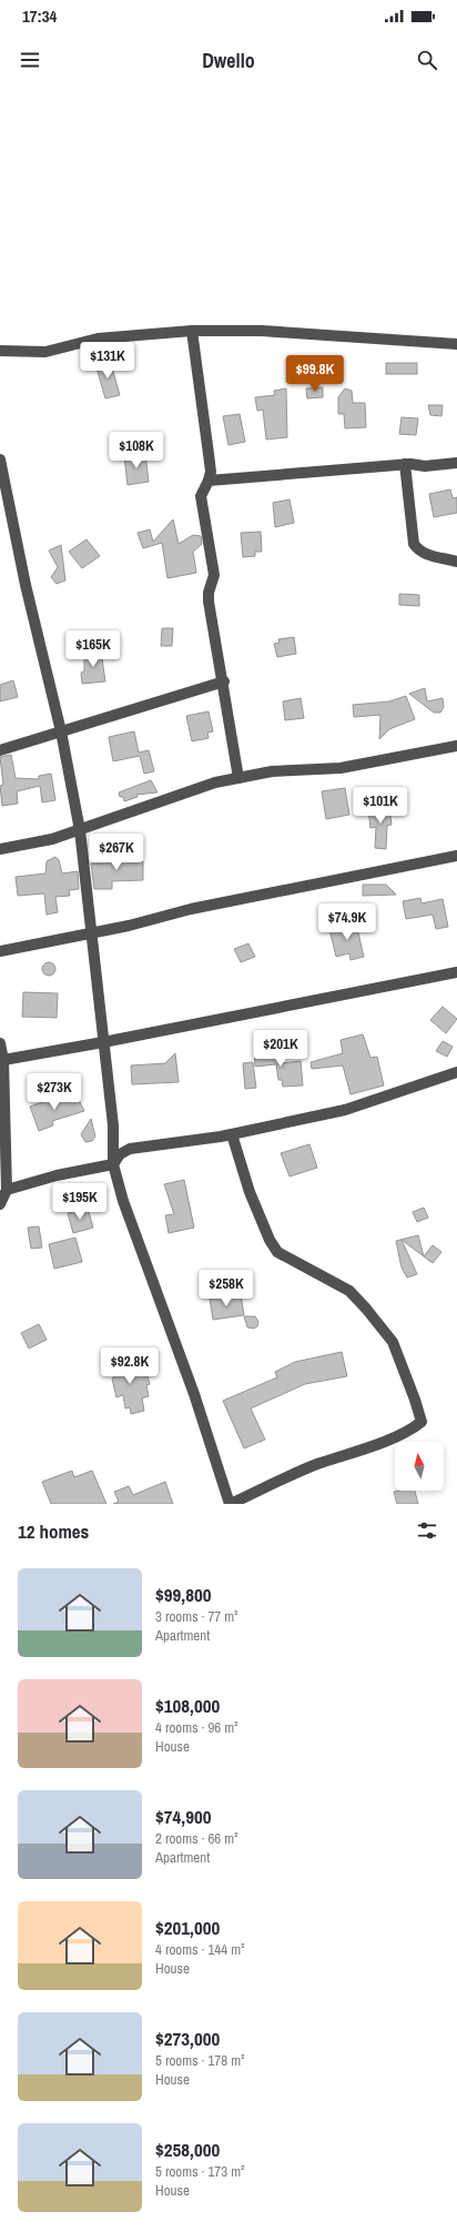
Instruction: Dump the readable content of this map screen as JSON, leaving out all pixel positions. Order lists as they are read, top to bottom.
{
  "north": "top",
  "page": {
    "status": "17:34",
    "header": "Dwello",
    "price": [
      "$131K",
      "$99.8K",
      "$108K",
      "$165K",
      "$101K",
      "$267K",
      "$74.9K",
      "$201K",
      "$273K",
      "$195K",
      "$258K",
      "$92.8K"
    ],
    "heading": "12 homes",
    "list": [
      {
        "name": "$99,800",
        "note": "3 rooms · 77 m² · Apartment"
      },
      {
        "name": "$108,000",
        "note": "4 rooms · 96 m² · House"
      },
      {
        "name": "$74,900",
        "note": "2 rooms · 66 m² · Apartment"
      },
      {
        "name": "$201,000",
        "note": "4 rooms · 144 m² · House"
      },
      {
        "name": "$273,000",
        "note": "5 rooms · 178 m² · House"
      },
      {
        "name": "$258,000",
        "note": "5 rooms · 173 m² · House"
      }
    ]
  }
}
